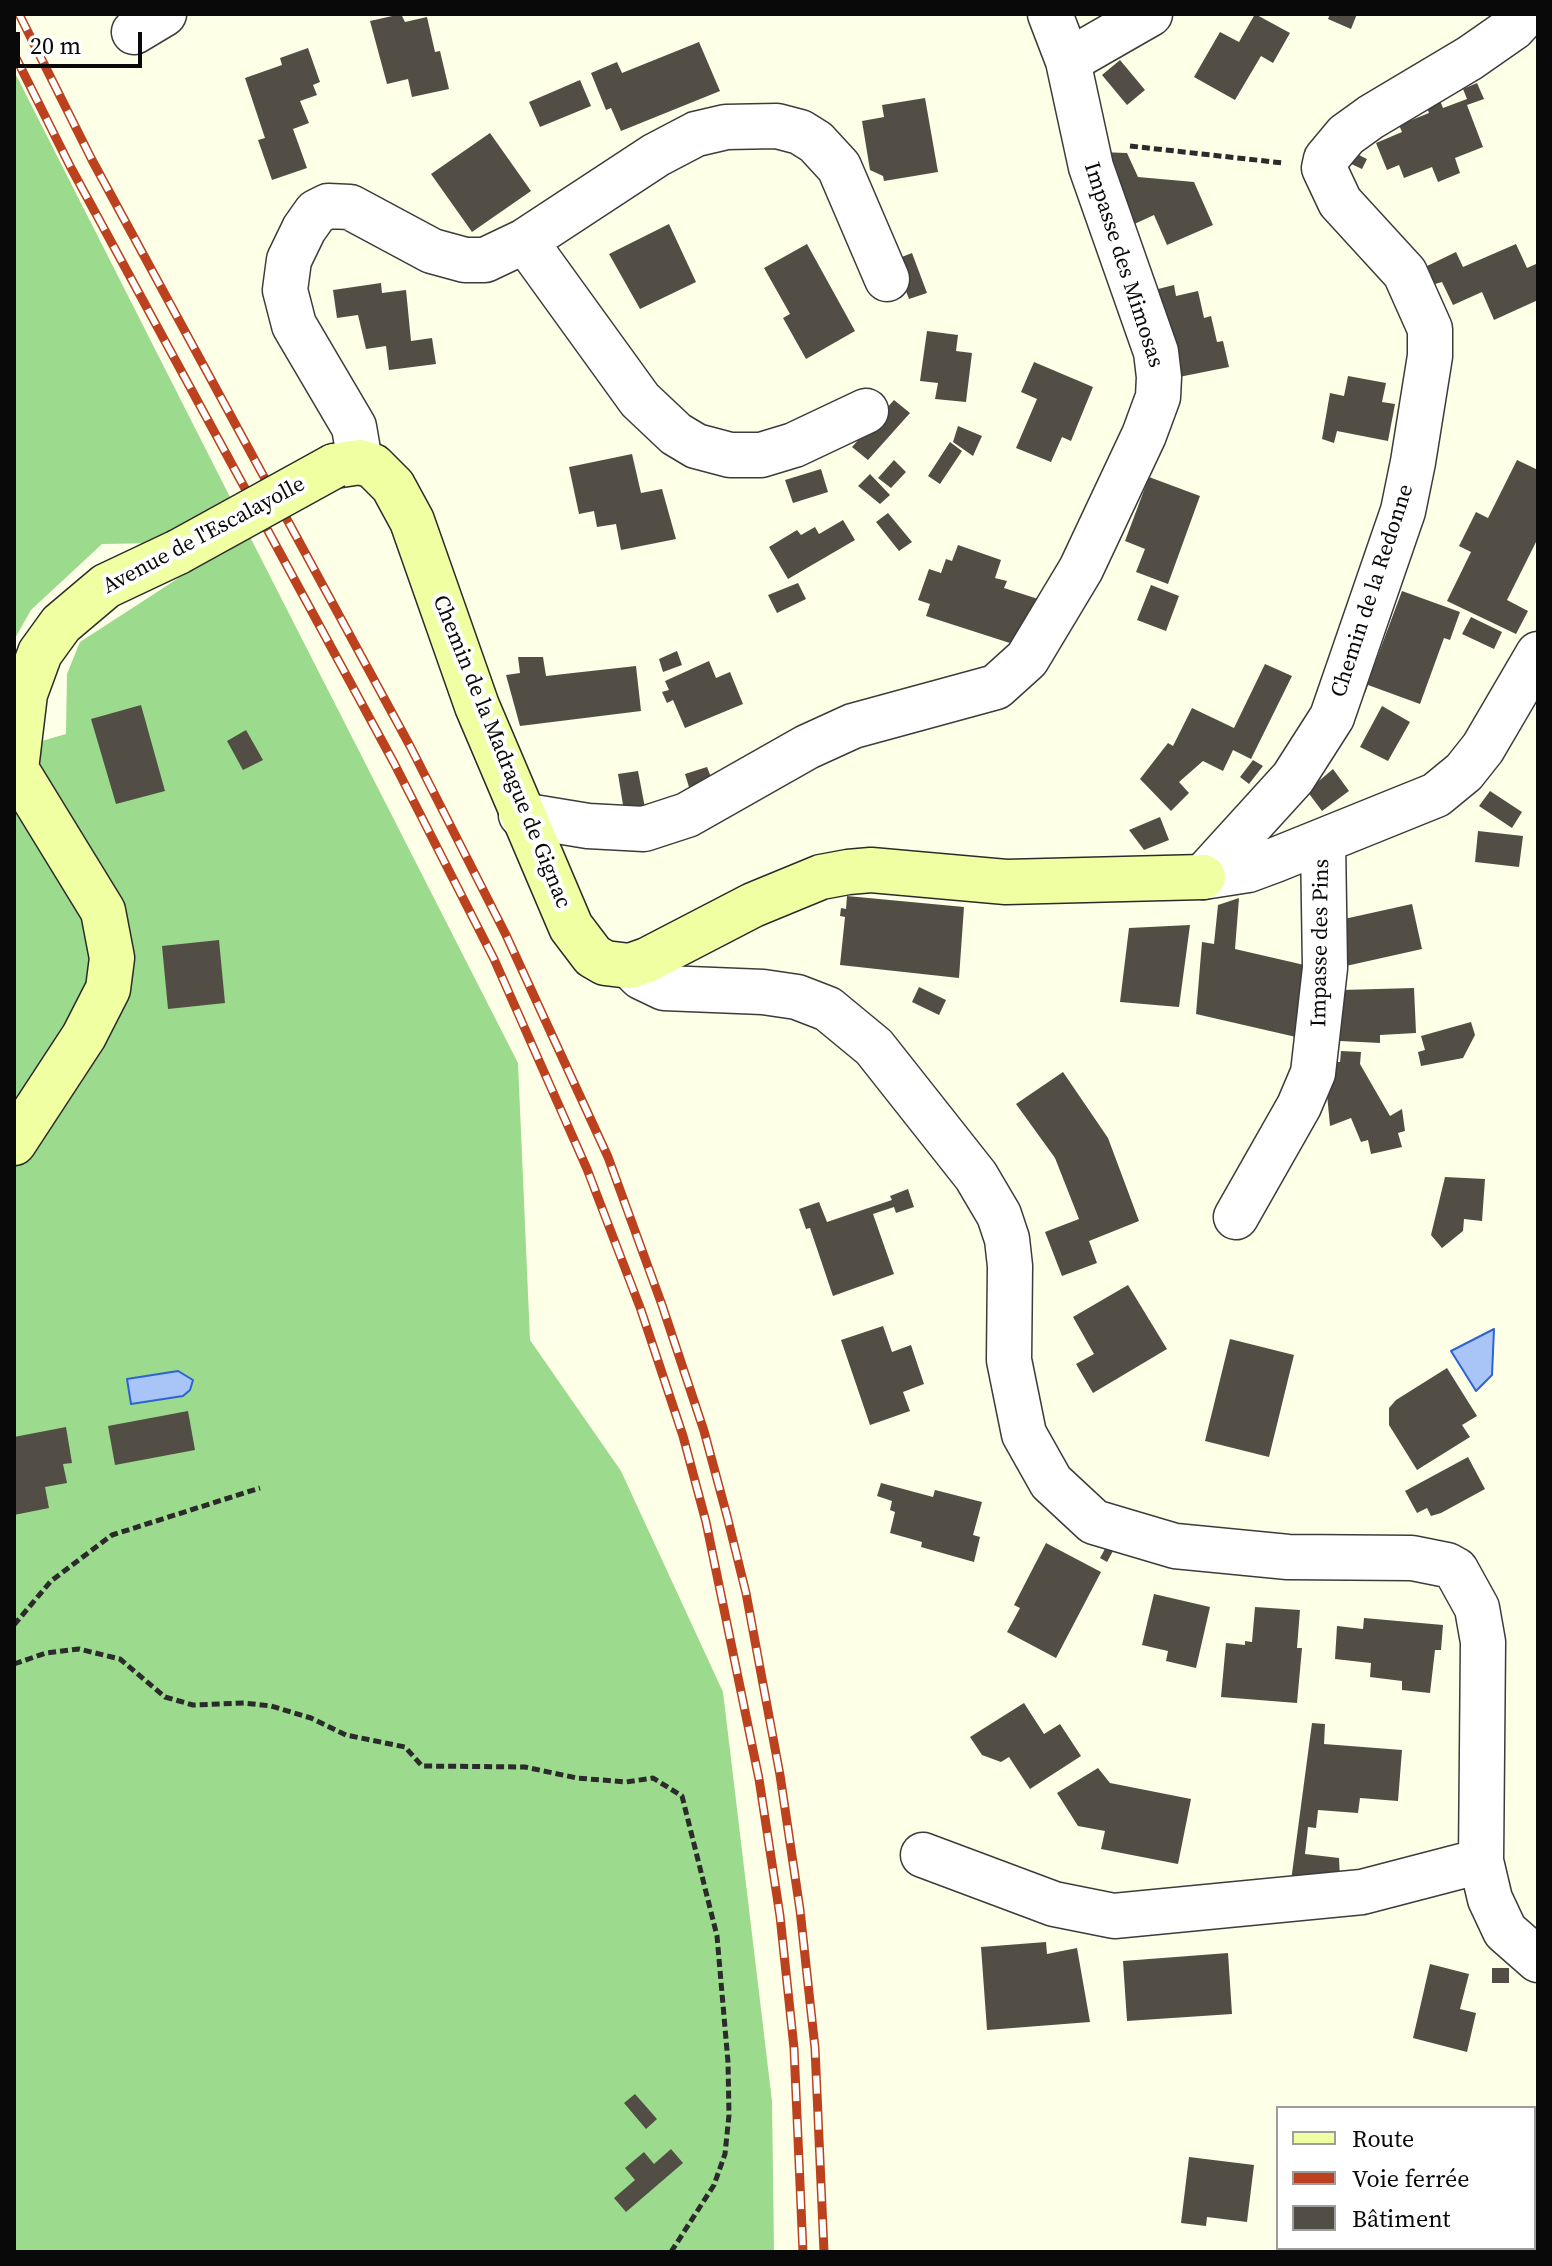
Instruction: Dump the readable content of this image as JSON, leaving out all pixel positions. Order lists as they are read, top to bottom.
{
  "streets": {
    "street": [
      "Impasse des Mimosas",
      "Avenue de l'Escalayolle",
      "Chemin de la Redonne",
      "Chemin de la Madrague de Gignac",
      "Impasse des Pins"
    ]
  },
  "crossings": [
    ["Impasse des Mimosas", "Chemin de la Madrague de Gignac"],
    ["Avenue de l'Escalayolle", "Chemin de la Madrague de Gignac"]
  ],
  "legend": ["Route", "Voie ferrée", "Bâtiment"],
  "scale_bar": "20 m"
}
